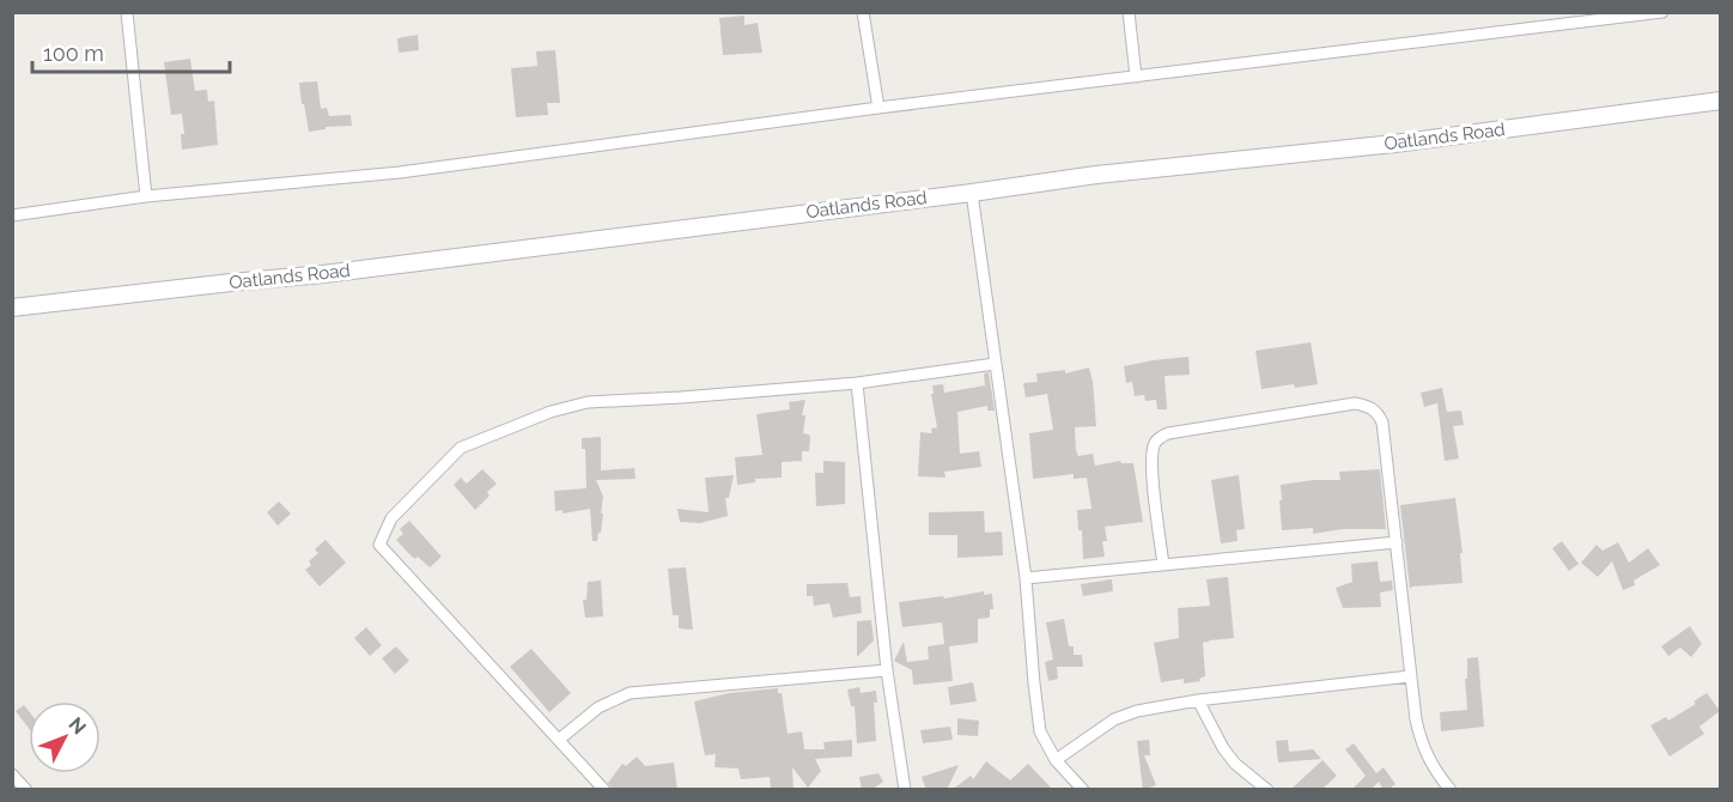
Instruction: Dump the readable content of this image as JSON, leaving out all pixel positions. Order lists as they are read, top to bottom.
{
  "streets": {
    "street": ["Oatlands Road"]
  },
  "scale_bar": "100 m",
  "north": "top right"
}
